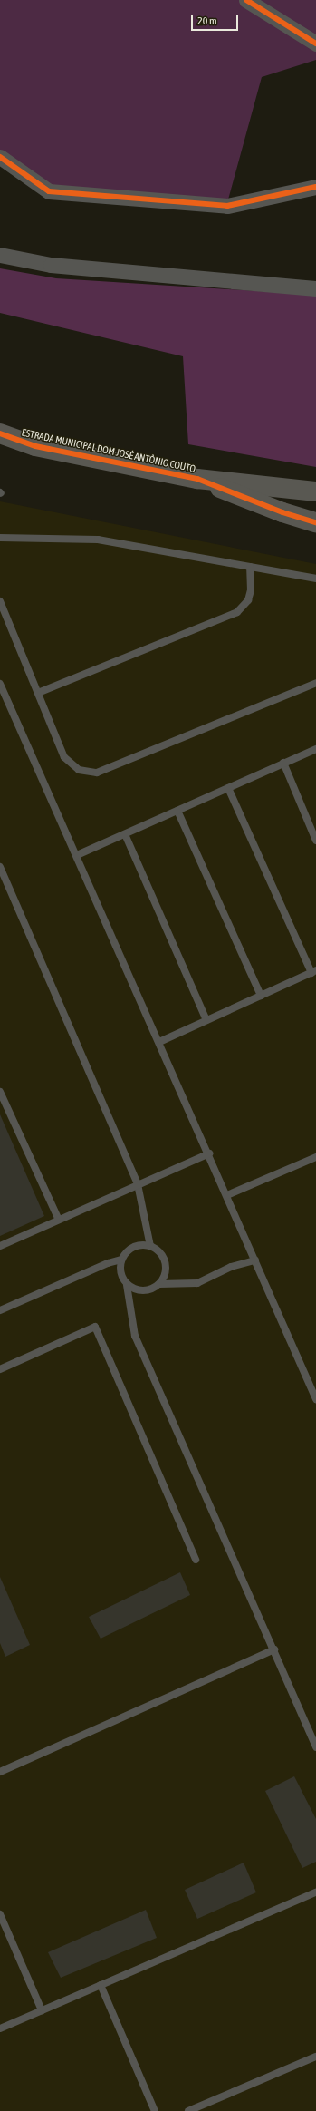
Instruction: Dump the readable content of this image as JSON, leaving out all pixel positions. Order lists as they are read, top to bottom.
{
  "streets": {
    "main road": ["ESTRADA MUNICIPAL DOM JOSÉ ANTÔNIO COUTO"]
  },
  "scale_bar": "20 m"
}
